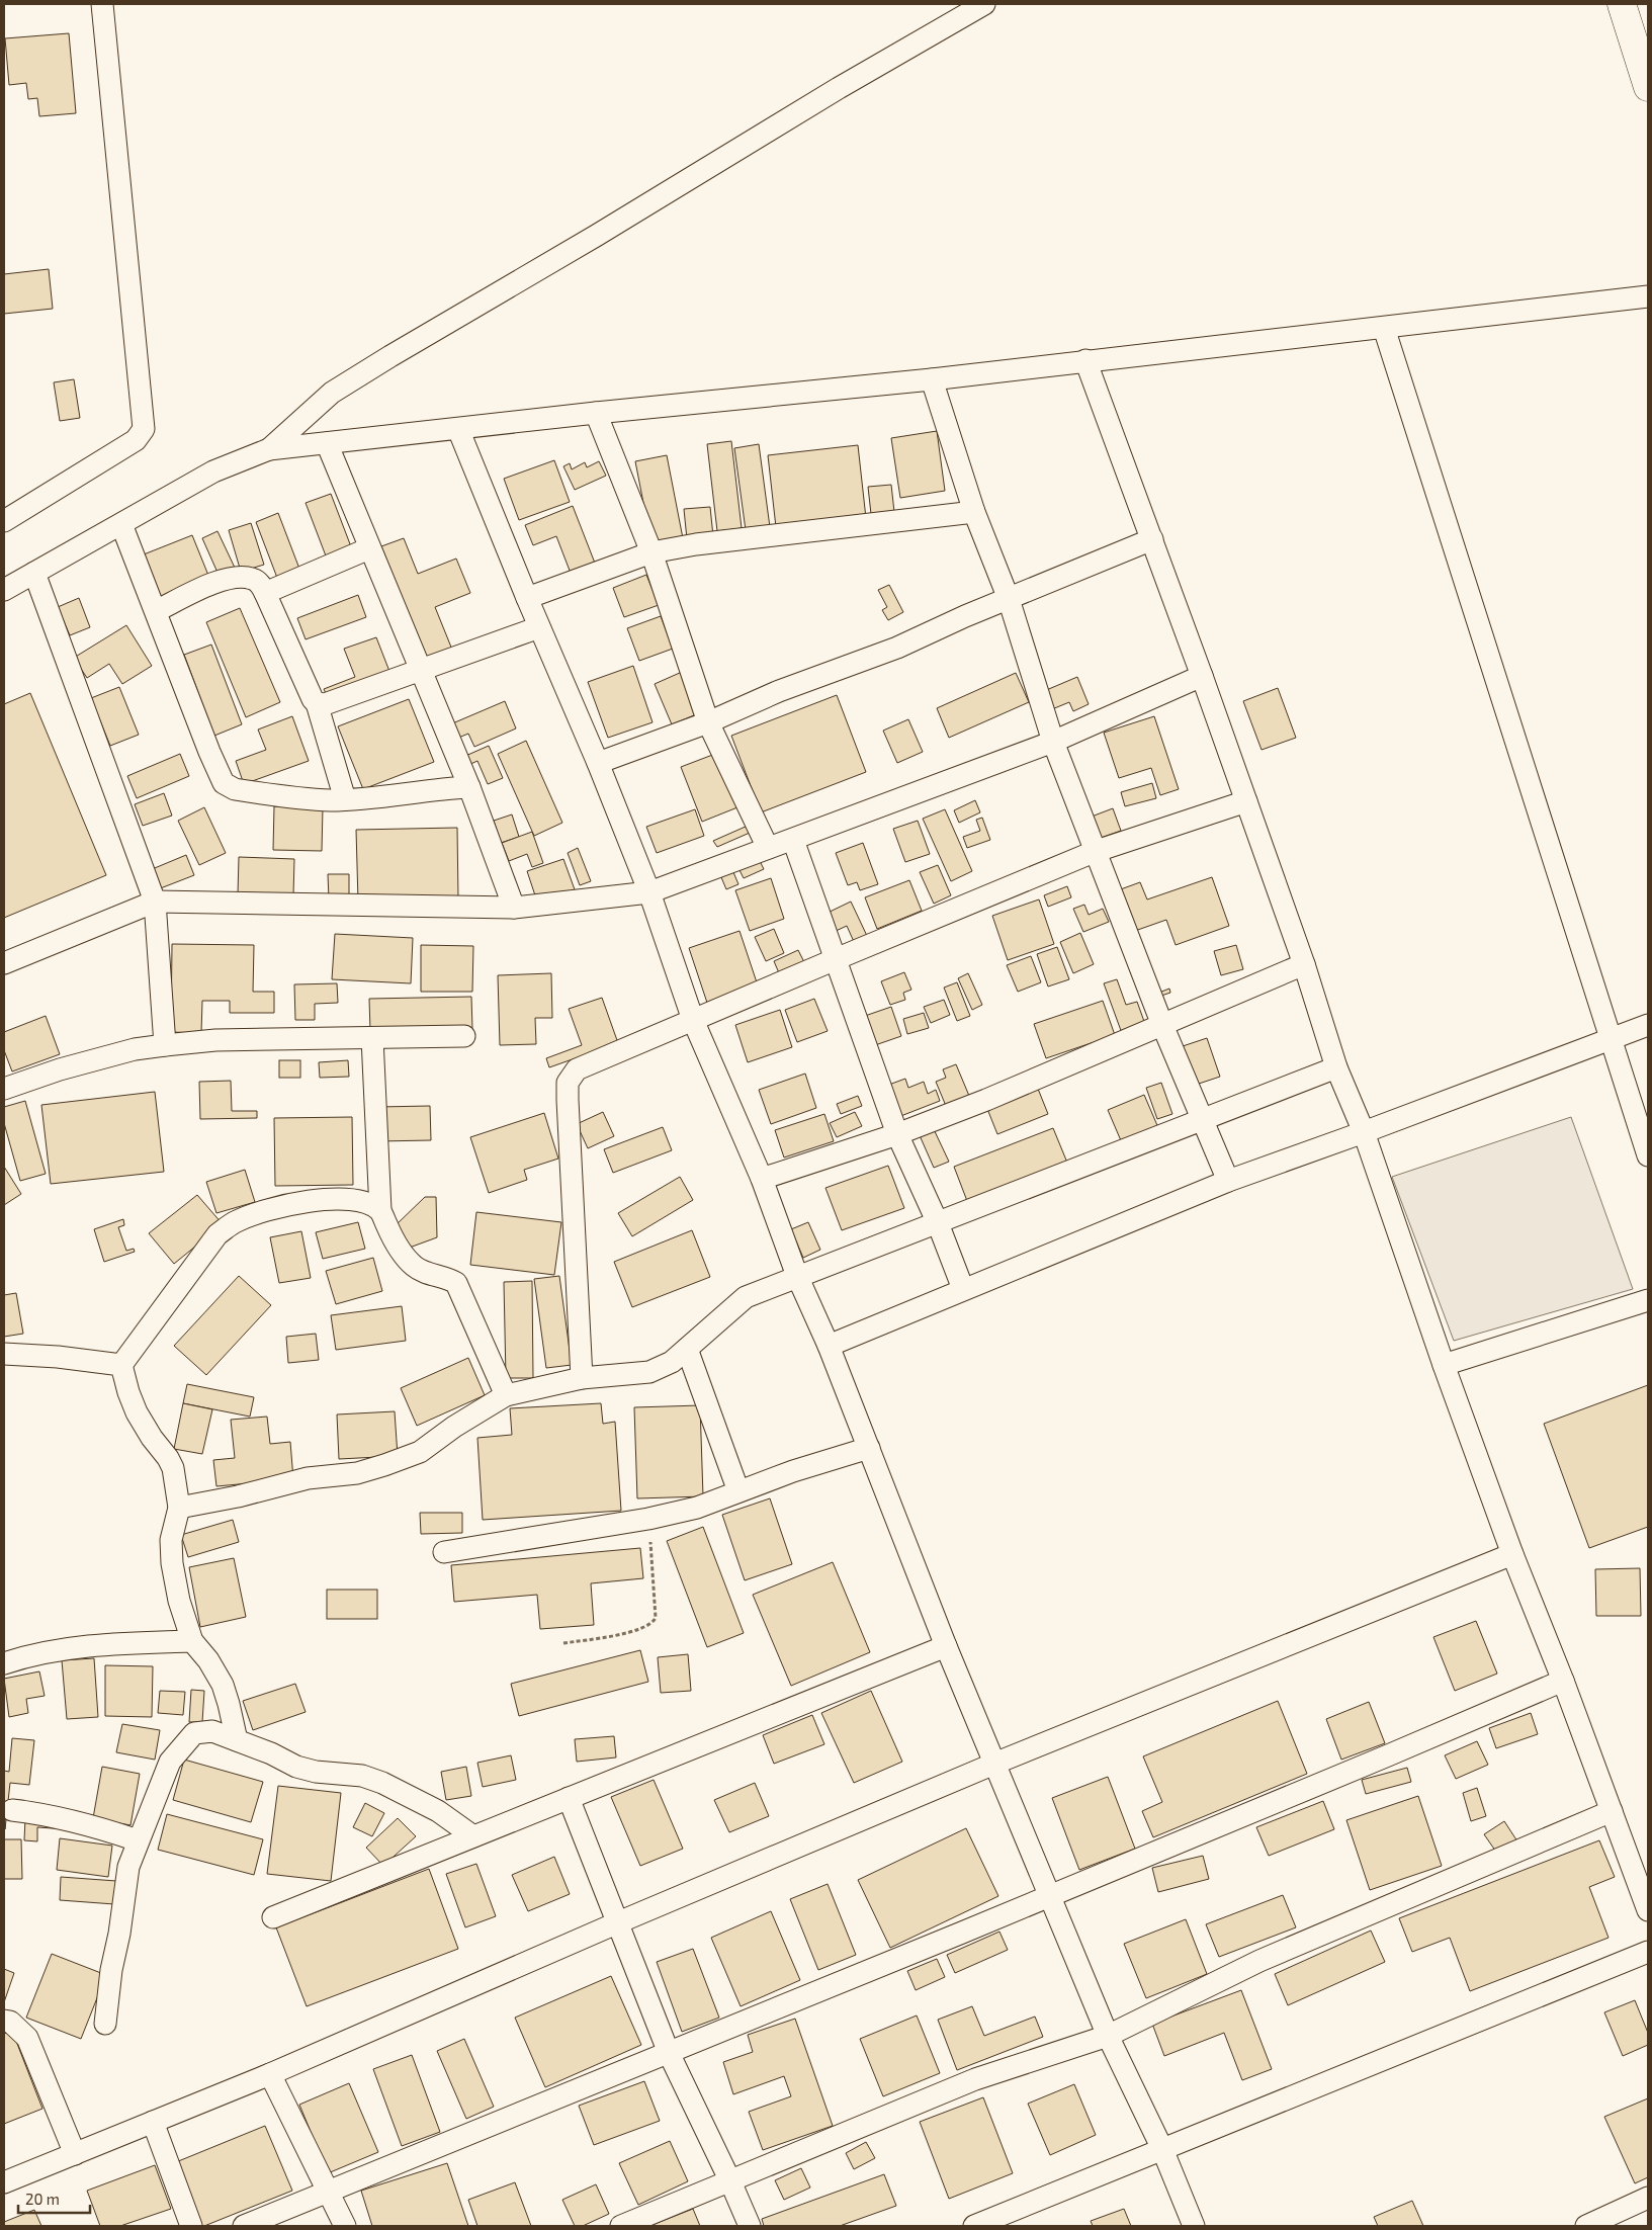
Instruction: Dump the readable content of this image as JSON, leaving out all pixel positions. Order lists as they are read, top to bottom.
{
  "scale_bar": "20 m"
}
